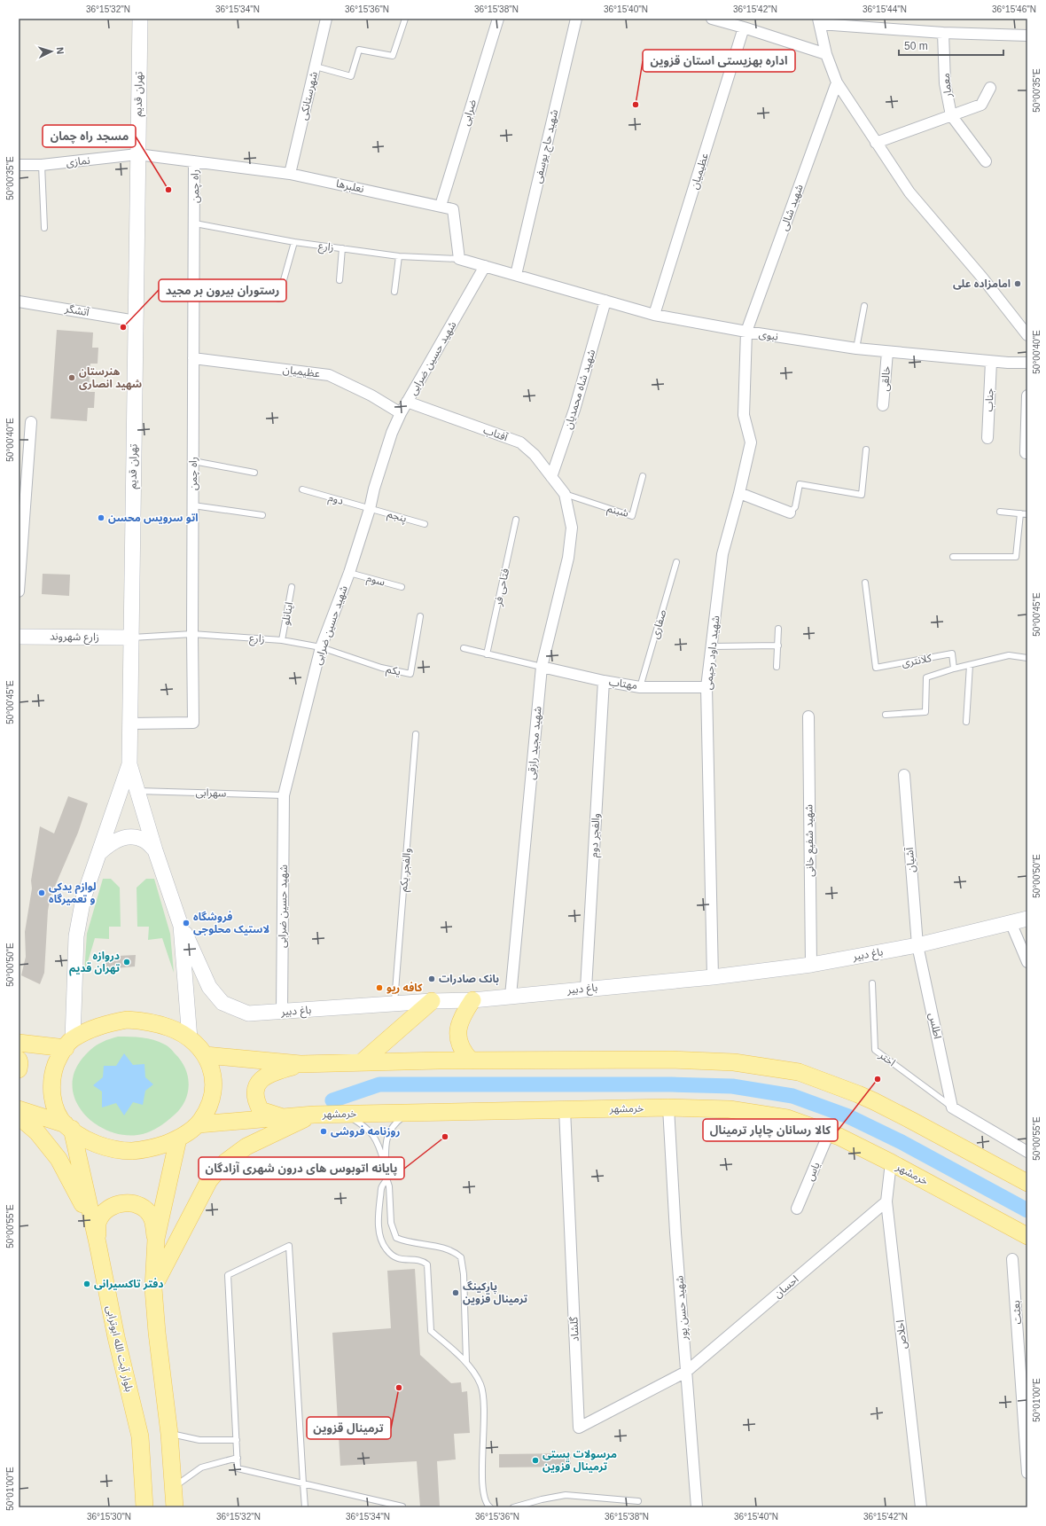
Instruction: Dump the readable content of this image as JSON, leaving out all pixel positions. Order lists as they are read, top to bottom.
{
  "streets": {
    "main road": [
      "تهران قدیم",
      "زارع شهروند",
      "باغ دبیر",
      "خرمشهر",
      "بلوار آیت الله ابوترابی"
    ],
    "street": [
      "معمار",
      "شهرستانکی",
      "ضرابی",
      "شهید حاج یوسفی",
      "نمازی",
      "عظیمیان",
      "راه چمن",
      "نعلبرها",
      "شهید شالی",
      "آتشگر",
      "نبوی",
      "شهید حسین ضرابی",
      "خالقی",
      "شهید شاه محمدیان",
      "جناب",
      "آفتاب",
      "شهید داود رحیمی",
      "مهتاب",
      "شهید مجید رازقی",
      "والفجر دوم",
      "شهید شفیع خانی",
      "آشیان",
      "اطلس",
      "یاس",
      "احسان",
      "شهید حسن پور",
      "بعثت",
      "گلشاد",
      "اخلاص"
    ],
    "lane": [
      "زارع",
      "دوم",
      "شبنم",
      "پنجم",
      "سوم",
      "فتاحی فر",
      "اینانلو",
      "صفاری",
      "کلانتری",
      "یکم",
      "سهرابی",
      "والفجر یکم",
      "اختر"
    ]
  },
  "crossings": [
    ["تهران قدیم", "نمازی"],
    ["تهران قدیم", "راه چمن"],
    ["تهران قدیم", "نعلبرها"],
    ["تهران قدیم", "زارع"],
    ["تهران قدیم", "آتشگر"],
    ["تهران قدیم", "زارع شهروند"],
    ["شهرستانکی", "نعلبرها"],
    ["ضرابی", "نعلبرها"],
    ["شهید حاج یوسفی", "نبوی"],
    ["نمازی", "نعلبرها"],
    ["عظیمیان", "راه چمن"],
    ["عظیمیان", "نبوی"],
    ["عظیمیان", "شهید حسین ضرابی"],
    ["راه چمن", "نعلبرها"],
    ["راه چمن", "زارع"],
    ["نعلبرها", "زارع"],
    ["شهید شالی", "نبوی"],
    ["شهید شالی", "شهید داود رحیمی"],
    ["زارع", "شهید حسین ضرابی"],
    ["زارع", "اینانلو"],
    ["زارع", "زارع شهروند"],
    ["زارع", "یکم"],
    ["نبوی", "خالقی"],
    ["نبوی", "شهید شاه محمدیان"],
    ["نبوی", "جناب"],
    ["نبوی", "شهید داود رحیمی"],
    ["شهید حسین ضرابی", "آفتاب"],
    ["شهید حسین ضرابی", "دوم"],
    ["شهید حسین ضرابی", "پنجم"],
    ["شهید حسین ضرابی", "سوم"],
    ["شهید حسین ضرابی", "یکم"],
    ["شهید حسین ضرابی", "سهرابی"],
    ["شهید حسین ضرابی", "باغ دبیر"],
    ["شهید شاه محمدیان", "آفتاب"],
    ["آفتاب", "شبنم"],
    ["آفتاب", "شهید مجید رازقی"],
    ["دوم", "پنجم"],
    ["شبنم", "شهید مجید رازقی"],
    ["صفاری", "مهتاب"],
    ["شهید داود رحیمی", "مهتاب"],
    ["شهید داود رحیمی", "باغ دبیر"],
    ["مهتاب", "شهید مجید رازقی"],
    ["مهتاب", "والفجر دوم"],
    ["شهید مجید رازقی", "باغ دبیر"],
    ["والفجر دوم", "باغ دبیر"],
    ["شهید شفیع خانی", "باغ دبیر"],
    ["آشیان", "باغ دبیر"],
    ["آشیان", "اطلس"],
    ["والفجر یکم", "باغ دبیر"],
    ["باغ دبیر", "اطلس"],
    ["اطلس", "اختر"],
    ["خرمشهر", "یاس"],
    ["خرمشهر", "شهید حسن پور"],
    ["خرمشهر", "گلشاد"],
    ["خرمشهر", "اخلاص"],
    ["احسان", "شهید حسن پور"],
    ["احسان", "گلشاد"],
    ["احسان", "اخلاص"],
    ["شهید حسن پور", "گلشاد"]
  ],
  "places": [
    "اداره بهزیستی استان قزوین",
    "مسجد راه چمان",
    "امامزاده علی",
    "رستوران بیرون بر مجید",
    "هنرستان شهید انصاری",
    "اتو سرویس محسن",
    "لوازم یدکی و تعمیرگاه",
    "فروشگاه لاستیک محلوجی",
    "دروازه تهران قدیم",
    "بانک صادرات",
    "کافه ریو",
    "کالا رسانان چاپار ترمینال",
    "روزنامه فروشی",
    "پایانه اتوبوس های درون شهری آزادگان",
    "دفتر تاکسیرانی",
    "پارکینگ ترمینال قزوین",
    "ترمینال قزوین",
    "مرسولات پستی ترمینال قزوین"
  ],
  "scale_bar": "50 m",
  "north": "right",
  "coordinates": [
    "36°15'32\"N",
    "36°15'34\"N",
    "36°15'36\"N",
    "36°15'38\"N",
    "36°15'40\"N",
    "36°15'42\"N",
    "36°15'44\"N",
    "36°15'46\"N",
    "50°00'35\"E",
    "50°00'40\"E",
    "50°00'45\"E",
    "50°00'50\"E",
    "50°00'55\"E",
    "50°01'00\"E",
    "36°15'30\"N"
  ]
}
